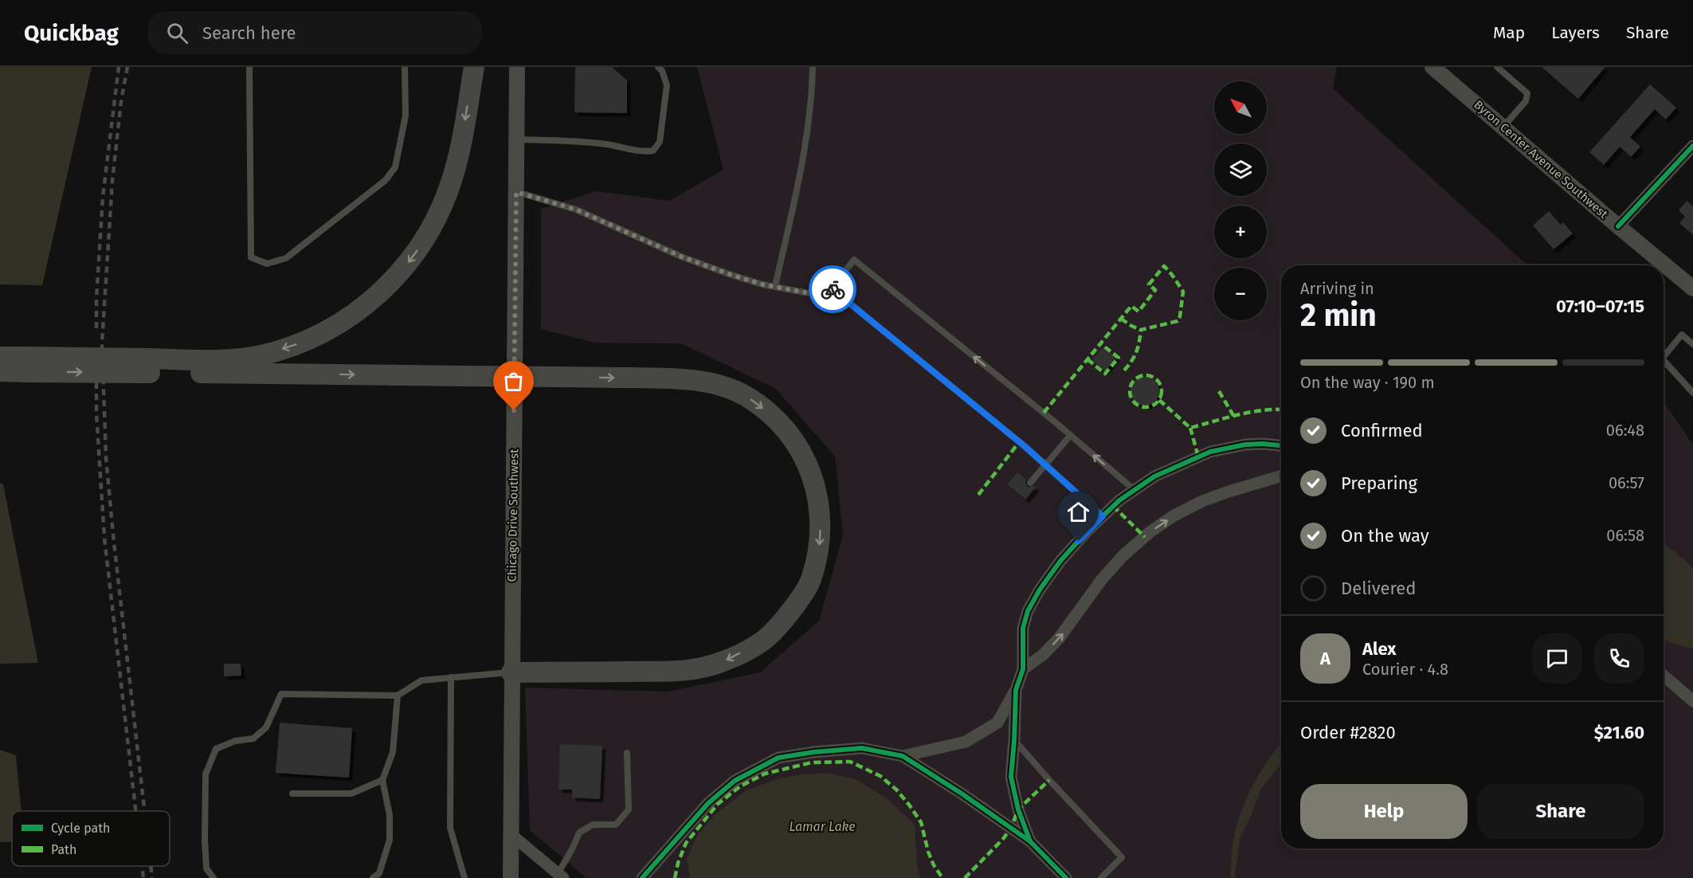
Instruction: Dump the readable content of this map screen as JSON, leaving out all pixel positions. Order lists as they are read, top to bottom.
{
  "streets": {
    "main road": ["Byron Center Avenue Southwest", "Chicago Drive Southwest"]
  },
  "water": ["Lamar Lake"],
  "legend": ["Cycle path", "Path"],
  "north": "top left",
  "page": {
    "header": "Quickbag",
    "search": "Search here",
    "nav": ["Map", "Layers", "Share"],
    "map_buttons": ["+", "−"],
    "heading": ["2 min", "Arriving in", "07:10–07:15"],
    "panel": [
      "Alex",
      "Courier · 4.8",
      "Order #2820",
      "$21.60"
    ],
    "bar": "On the way · 190 m",
    "list": [
      ["Confirmed", "06:48"],
      ["Preparing", "06:57"],
      ["On the way", "06:58"],
      "Delivered"
    ],
    "round": "A",
    "buttons": ["Help", "Share"]
  }
}
